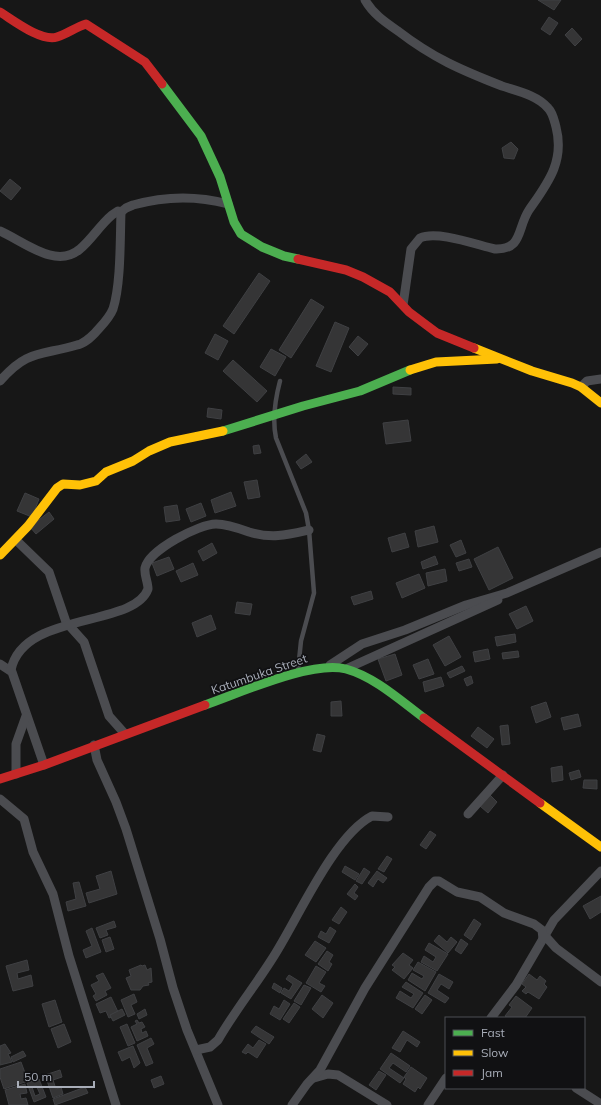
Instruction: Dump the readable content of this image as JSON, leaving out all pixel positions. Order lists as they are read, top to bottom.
{
  "streets": {
    "street": ["Katumbuka Street"]
  },
  "legend": ["Fast", "Slow", "Jam"],
  "scale_bar": "50 m"
}
